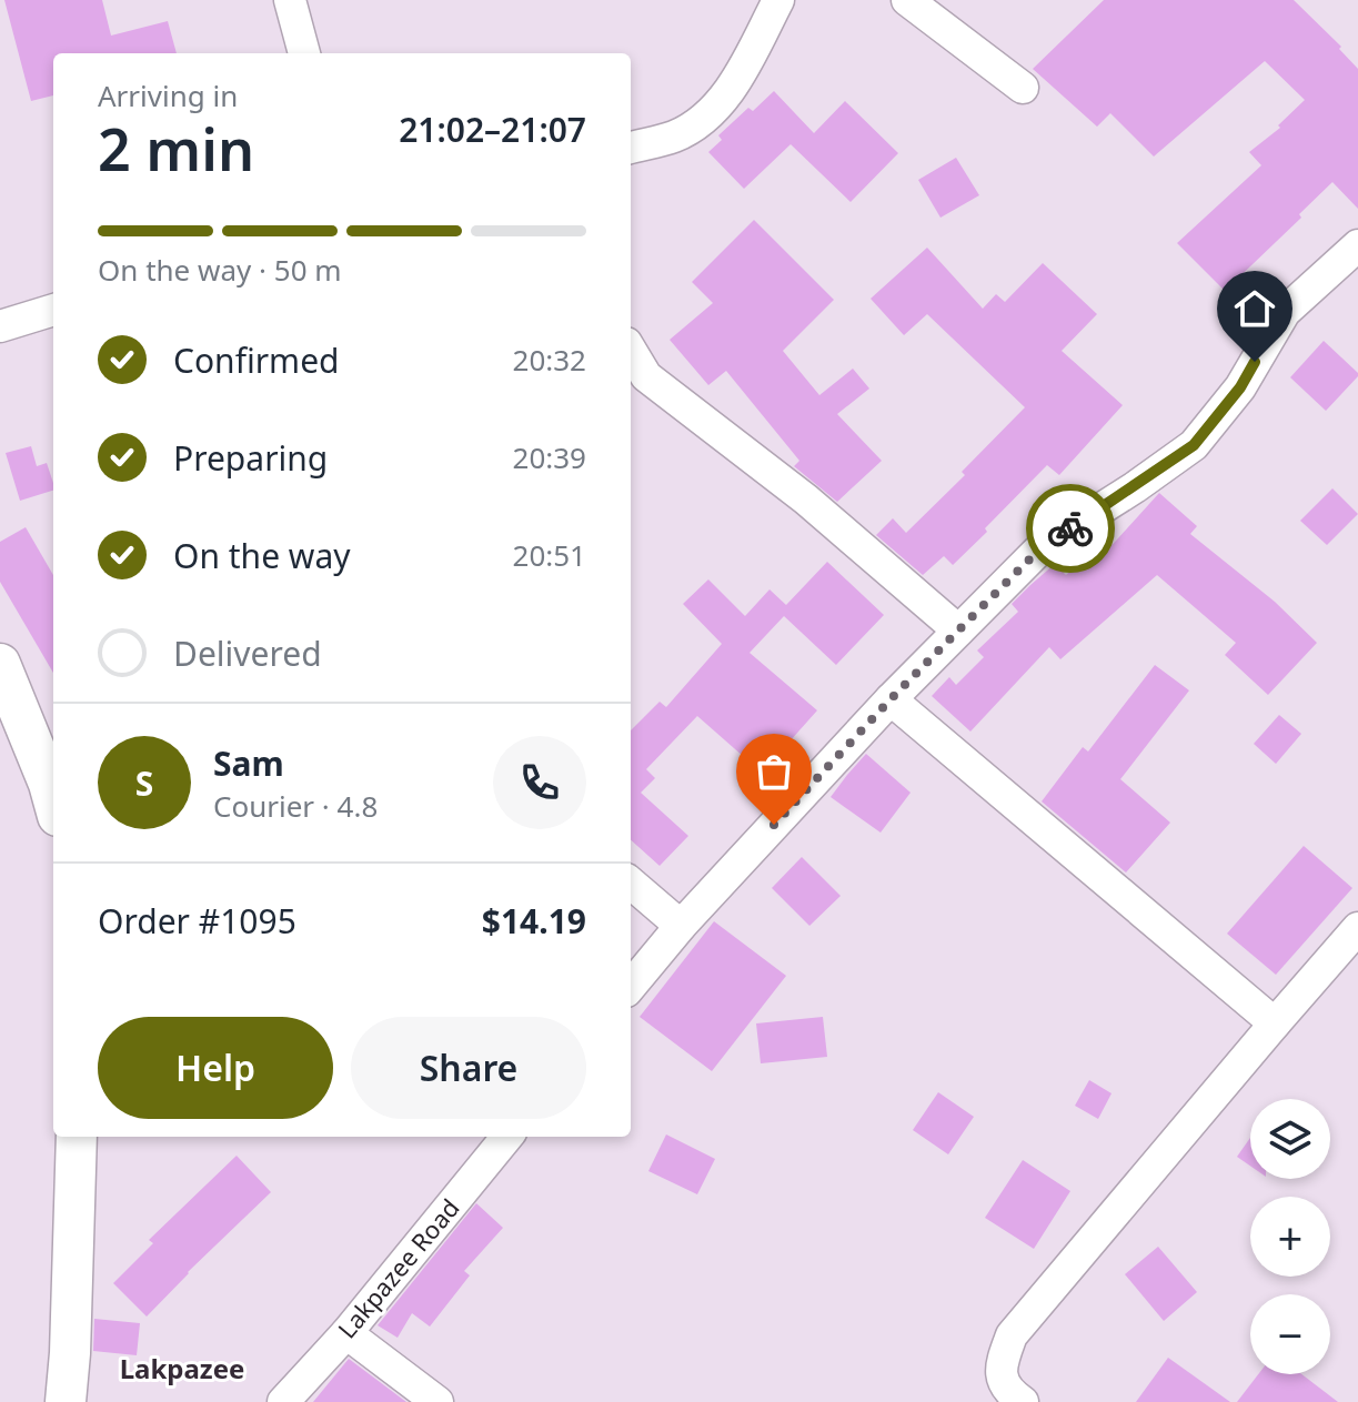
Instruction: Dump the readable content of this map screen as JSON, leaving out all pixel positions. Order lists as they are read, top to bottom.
{
  "streets": {
    "street": ["Lakpazee Road"]
  },
  "districts": ["Lakpazee"],
  "page": {
    "heading": ["2 min", "Arriving in", "21:02–21:07"],
    "panel": [
      "Sam",
      "Courier · 4.8",
      "Order #1095",
      "$14.19"
    ],
    "bar": "On the way · 50 m",
    "list": [
      ["Confirmed", "20:32"],
      ["Preparing", "20:39"],
      ["On the way", "20:51"],
      "Delivered"
    ],
    "round": "S",
    "buttons": ["Help", "Share"],
    "map_buttons": ["+", "−"]
  }
}
